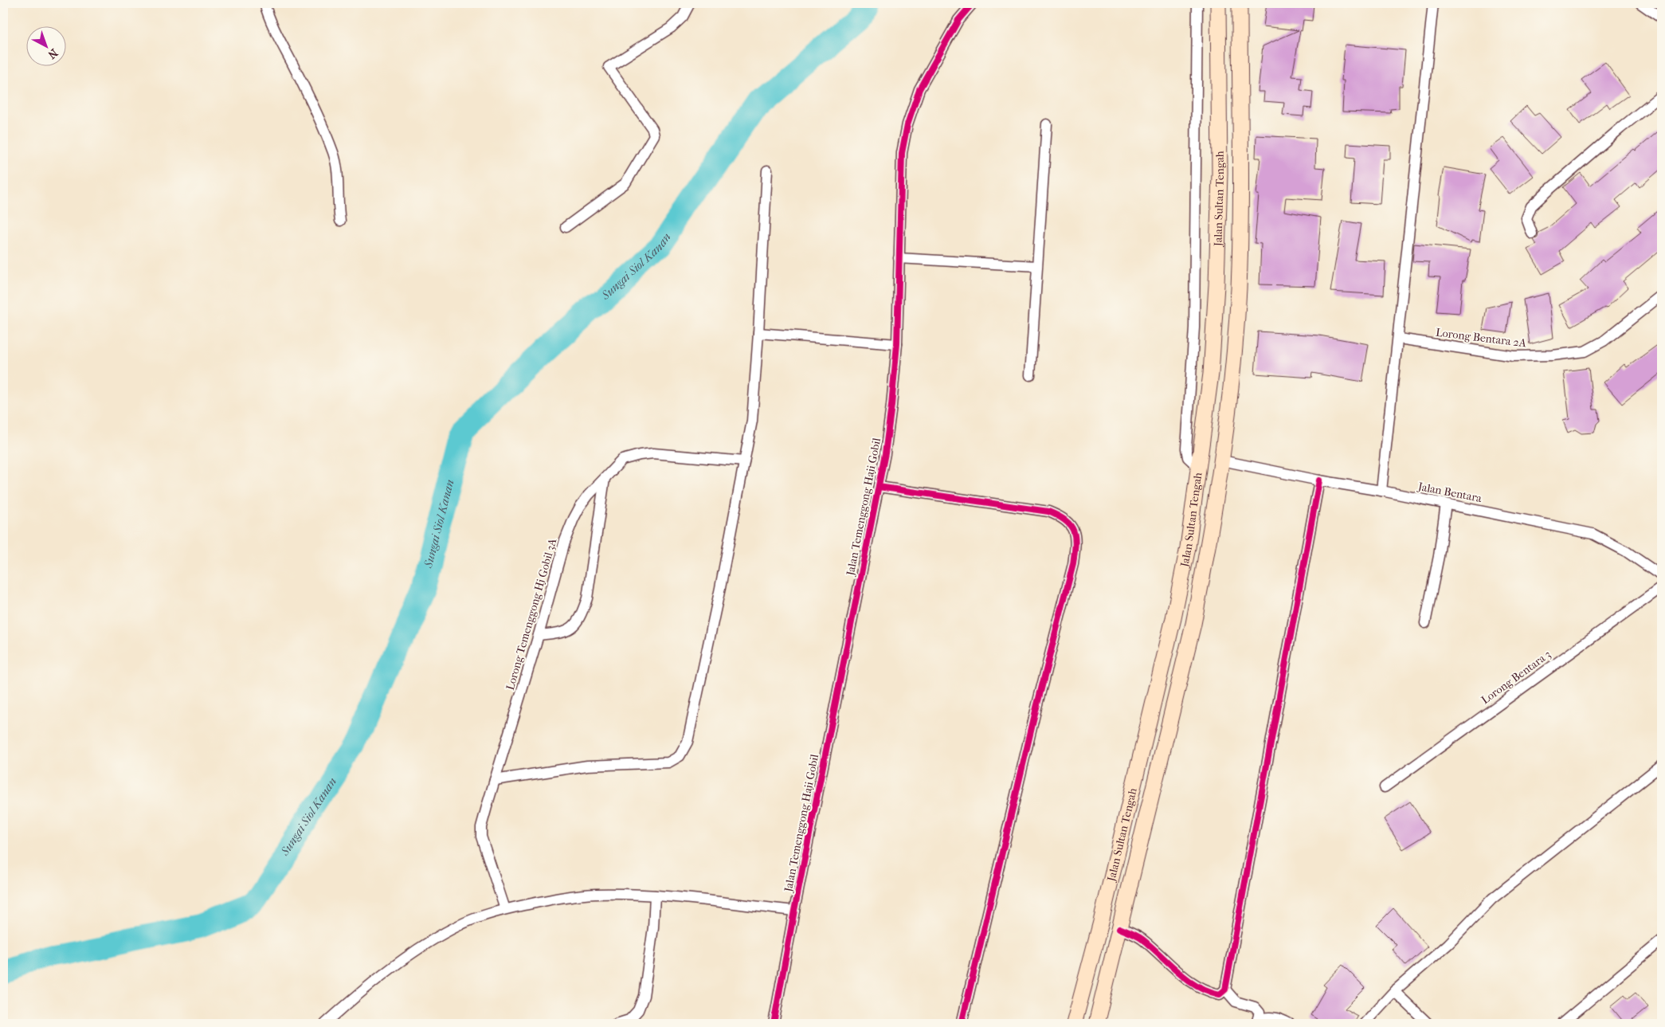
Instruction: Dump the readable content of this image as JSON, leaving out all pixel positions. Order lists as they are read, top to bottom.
{
  "streets": {
    "main road": ["Jalan Sultan Tengah"],
    "street": [
      "Lorong Bentara 2A",
      "Jalan Bentara",
      "Jalan Temenggong Haji Gobil",
      "Lorong Temenggong Hj Gobil 3A",
      "Lorong Bentara 3"
    ]
  },
  "crossings": [
    ["Jalan Sultan Tengah", "Jalan Bentara"]
  ],
  "water": ["Sungai Siol Kanan"],
  "north": "bottom right"
}
